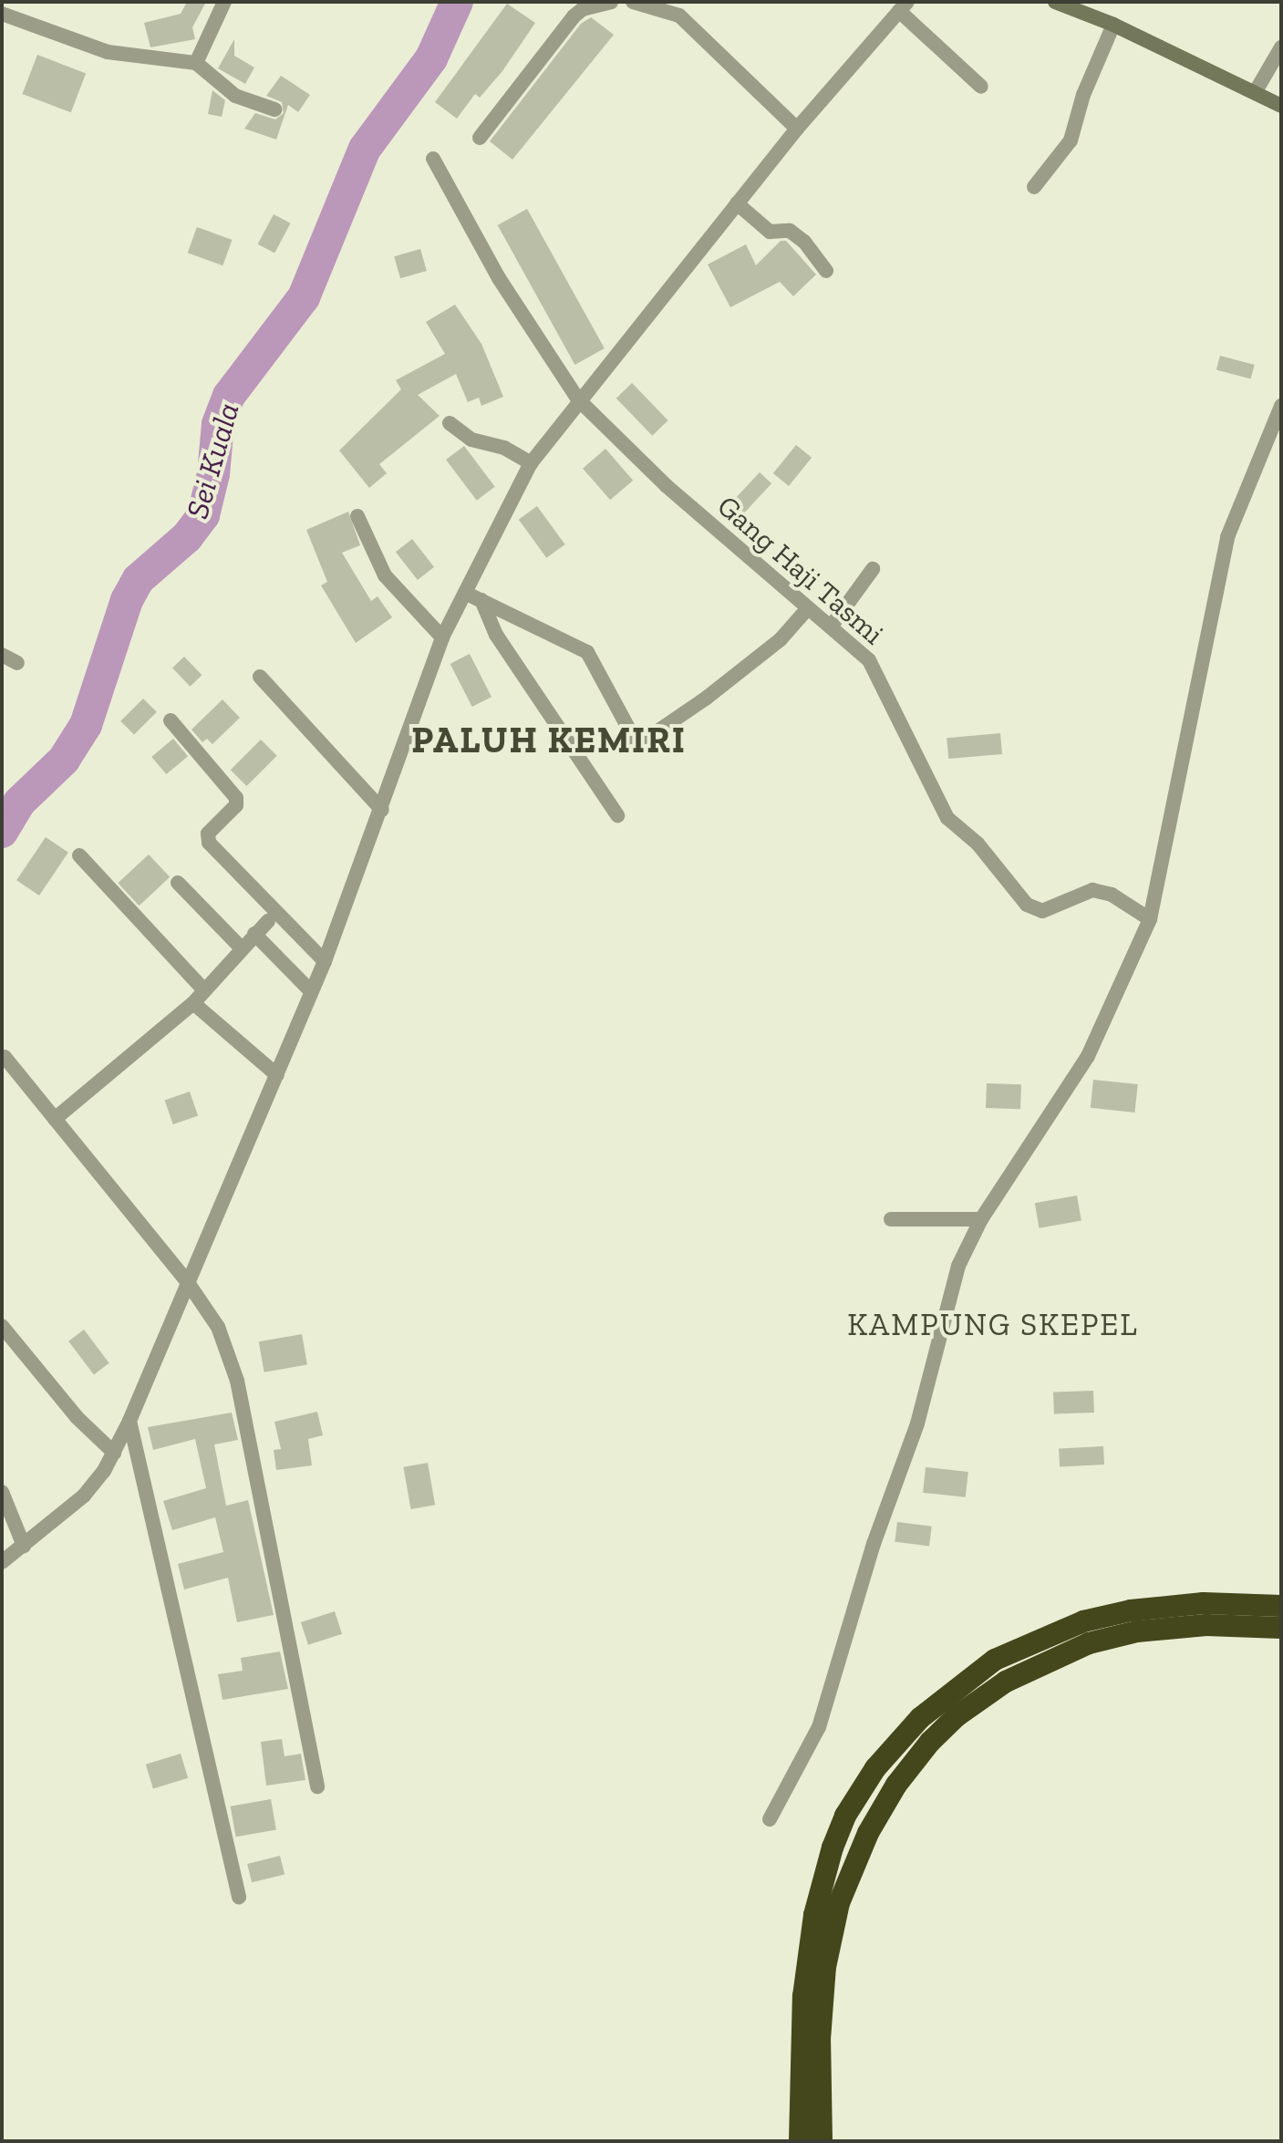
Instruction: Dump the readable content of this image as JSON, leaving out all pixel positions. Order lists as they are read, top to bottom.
{
  "streets": {
    "street": ["Gang Haji Tasmi"]
  },
  "districts": ["PALUH KEMIRI", "KAMPUNG SKEPEL"],
  "water": ["Sei Kuala"]
}
